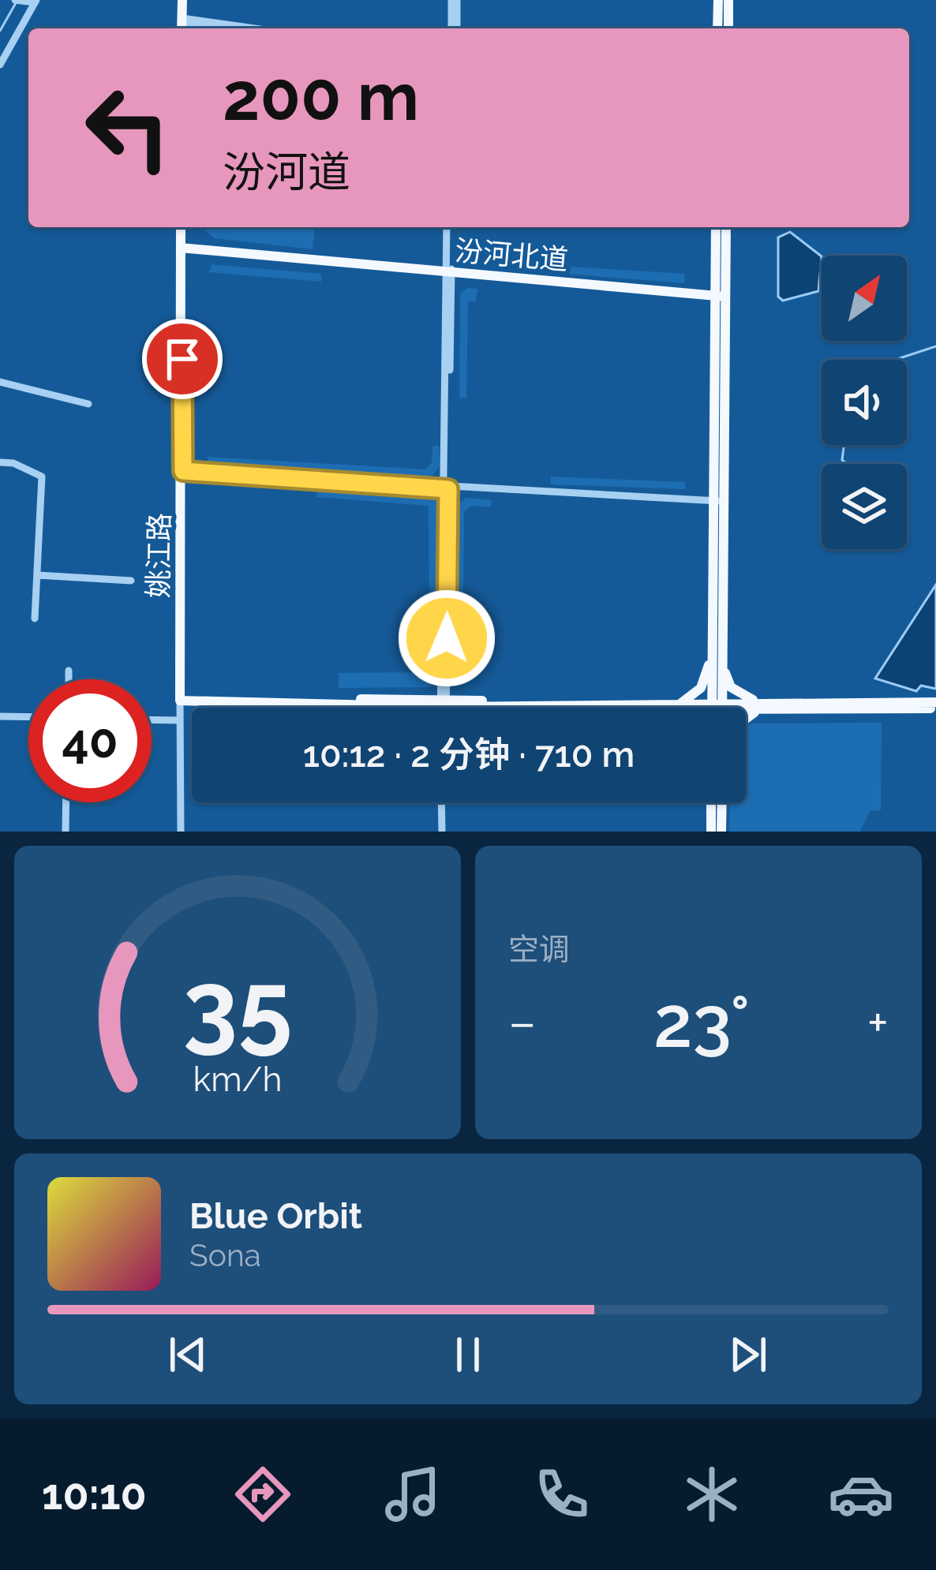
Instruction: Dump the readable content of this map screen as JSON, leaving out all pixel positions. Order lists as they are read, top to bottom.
{
  "streets": {
    "main road": ["汾河北道", "姚江路"]
  },
  "crossings": [
    ["汾河北道", "姚江路"]
  ],
  "north": "top right",
  "page": {
    "turn": ["200 m", "汾河道"],
    "limit": "40",
    "trip": "10:12 · 2 分钟 · 710 m",
    "tile": "空调",
    "heat": ["−", "23°", "+"],
    "song": ["Blue Orbit", "Sona"],
    "tabs": "10:10",
    "gauge": ["35", "km/h"]
  }
}
